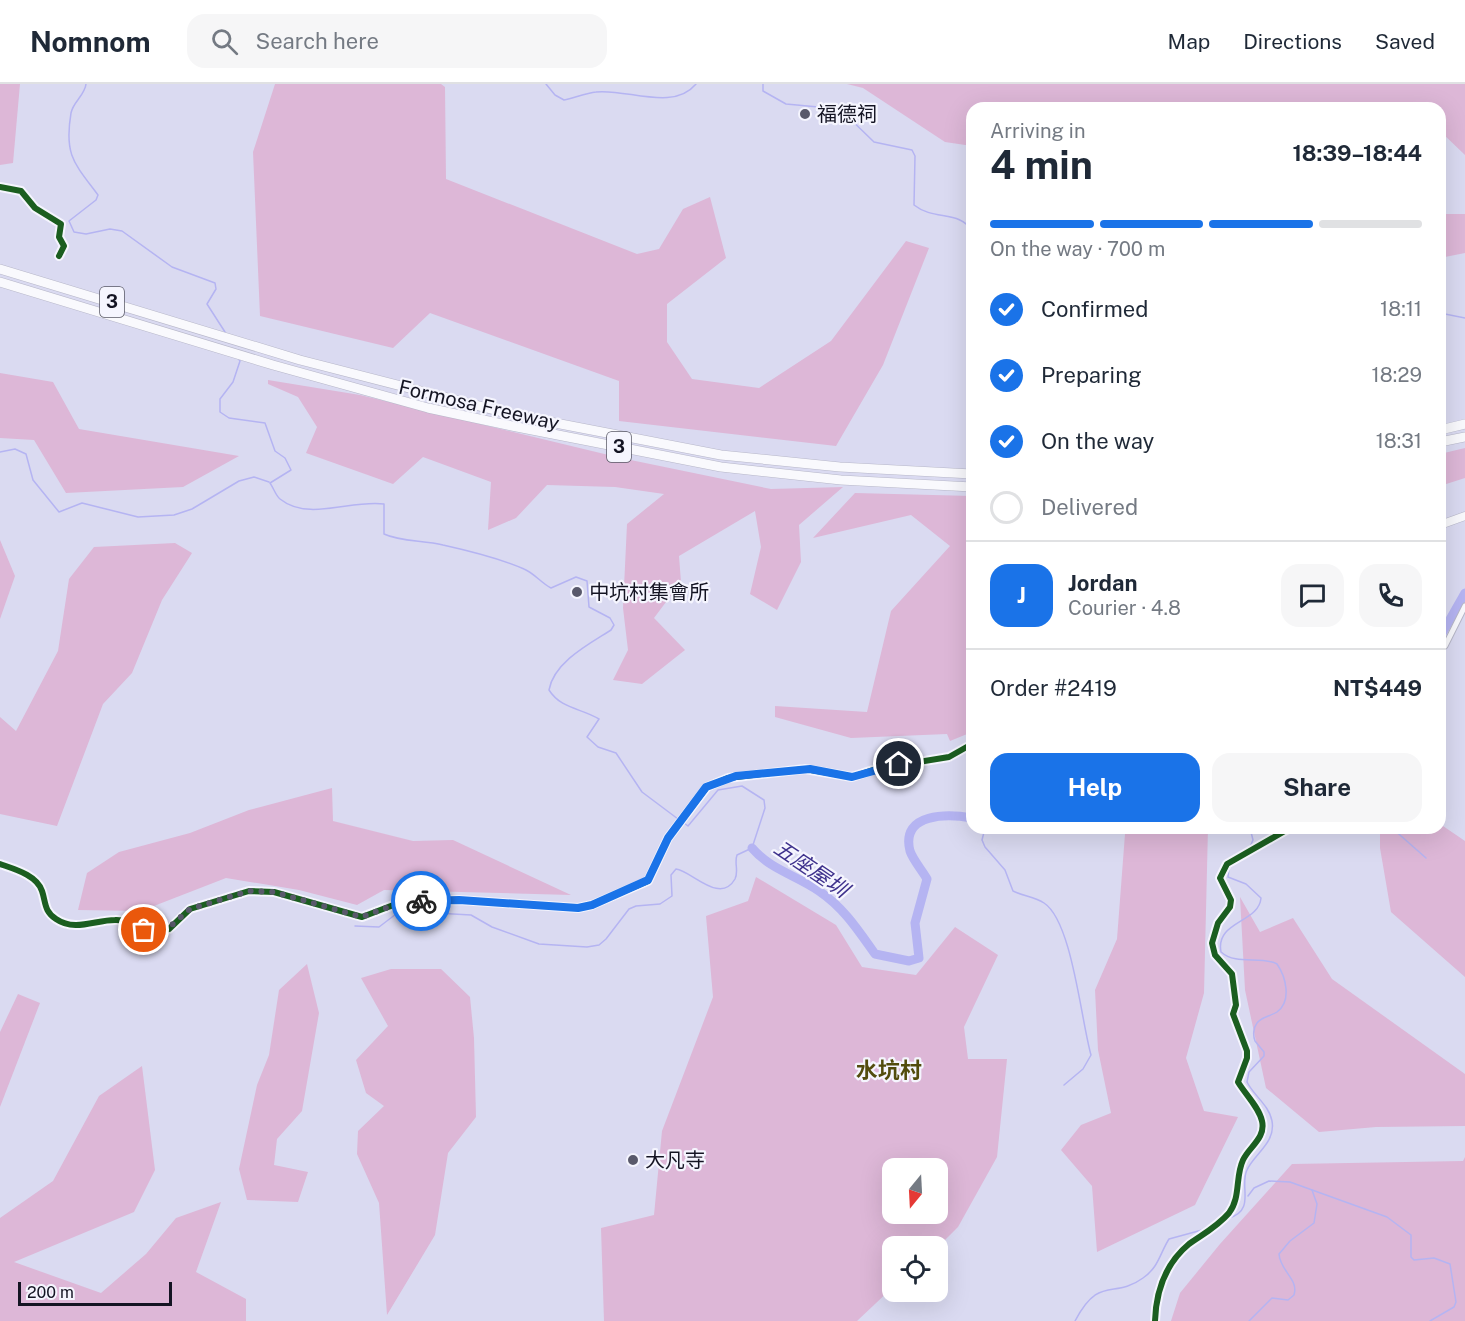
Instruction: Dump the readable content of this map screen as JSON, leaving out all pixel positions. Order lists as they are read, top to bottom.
{
  "streets": {
    "highway": ["3", "Formosa Freeway"]
  },
  "districts": ["水坑村"],
  "water": ["五座屋圳"],
  "places": ["福德祠", "中坑村集會所", "大凡寺"],
  "scale_bar": "200 m",
  "north": "bottom",
  "page": {
    "header": "Nomnom",
    "search": "Search here",
    "nav": ["Map", "Directions", "Saved"],
    "heading": ["4 min", "Arriving in", "18:39–18:44"],
    "panel": [
      "Jordan",
      "Courier · 4.8",
      "Order #2419",
      "NT$449"
    ],
    "bar": "On the way · 700 m",
    "list": [
      ["Confirmed", "18:11"],
      ["Preparing", "18:29"],
      ["On the way", "18:31"],
      "Delivered"
    ],
    "round": "J",
    "buttons": ["Help", "Share"],
    "scale": "200 m"
  }
}
